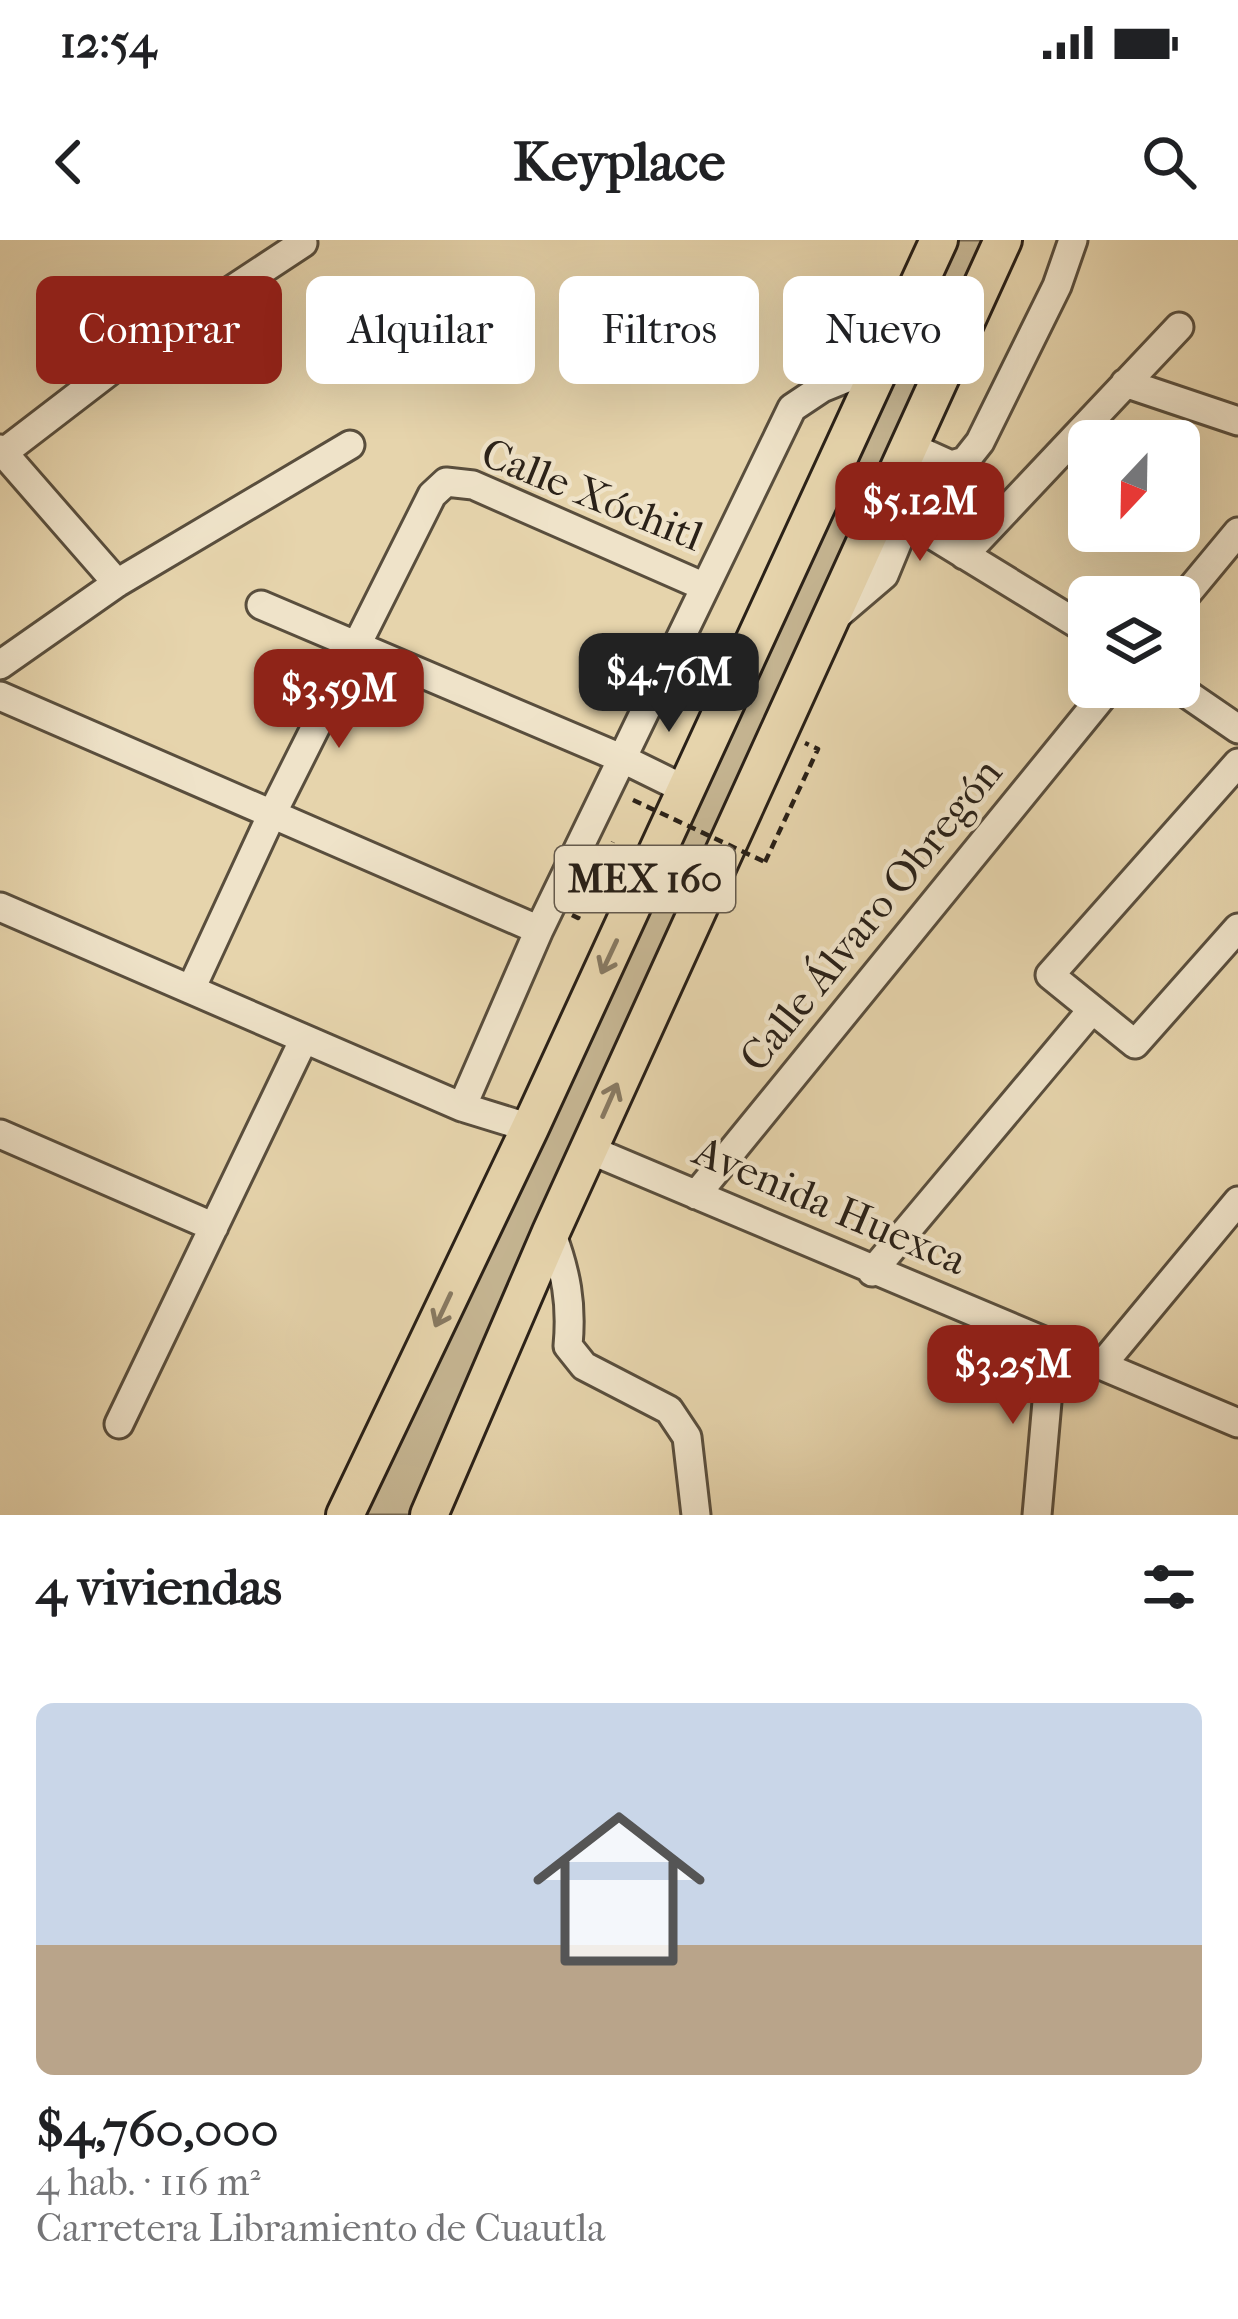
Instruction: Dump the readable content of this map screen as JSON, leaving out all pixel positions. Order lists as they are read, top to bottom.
{
  "streets": {
    "highway": ["MEX 160"],
    "street": ["Calle Xóchitl", "Calle Álvaro Obregón", "Avenida Huexca"]
  },
  "crossings": [
    ["MEX 160", "Avenida Huexca"],
    ["Calle Álvaro Obregón", "Avenida Huexca"]
  ],
  "north": "bottom",
  "page": {
    "status": "12:54",
    "header": "Keyplace",
    "chip": [
      "Comprar",
      "Alquilar",
      "Filtros",
      "Nuevo"
    ],
    "price": [
      "$5.12M",
      "$4.76M",
      "$3.59M",
      "$3.25M"
    ],
    "heading": "4 viviendas",
    "list": [
      {
        "name": "$4,760,000",
        "note": "4 hab. · 116 m² · Carretera Libramiento de Cuautla"
      }
    ]
  }
}
